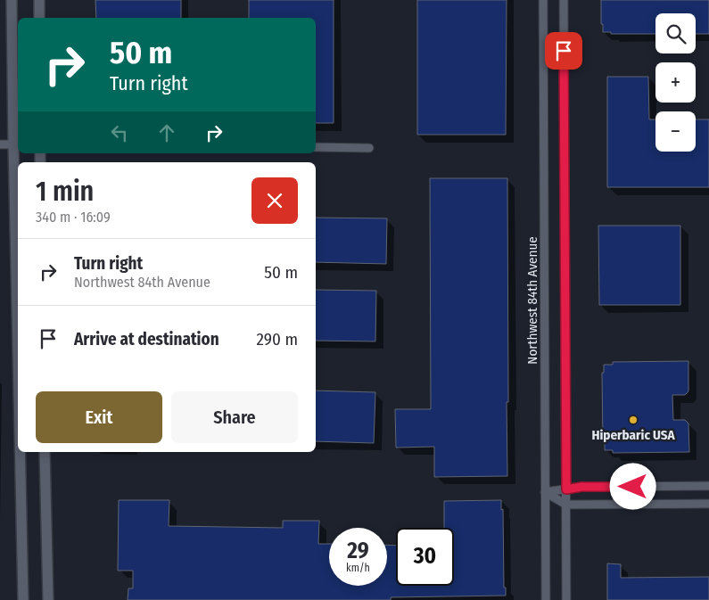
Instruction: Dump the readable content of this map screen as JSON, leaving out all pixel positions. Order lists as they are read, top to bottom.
{
  "streets": {
    "street": ["Northwest 84th Avenue"]
  },
  "places": ["Hiperbaric USA"],
  "page": {
    "map_buttons": ["+", "−"],
    "turn": ["50 m", "Turn right"],
    "heading": ["1 min", "340 m · 16:09"],
    "list": [
      {
        "name": "Turn right",
        "note": "Northwest 84th Avenue",
        "value": "50 m"
      },
      {
        "name": "Arrive at destination",
        "value": "290 m"
      }
    ],
    "buttons": ["Exit", "Share"],
    "speed": "29 km/h",
    "limit": "30"
  }
}
